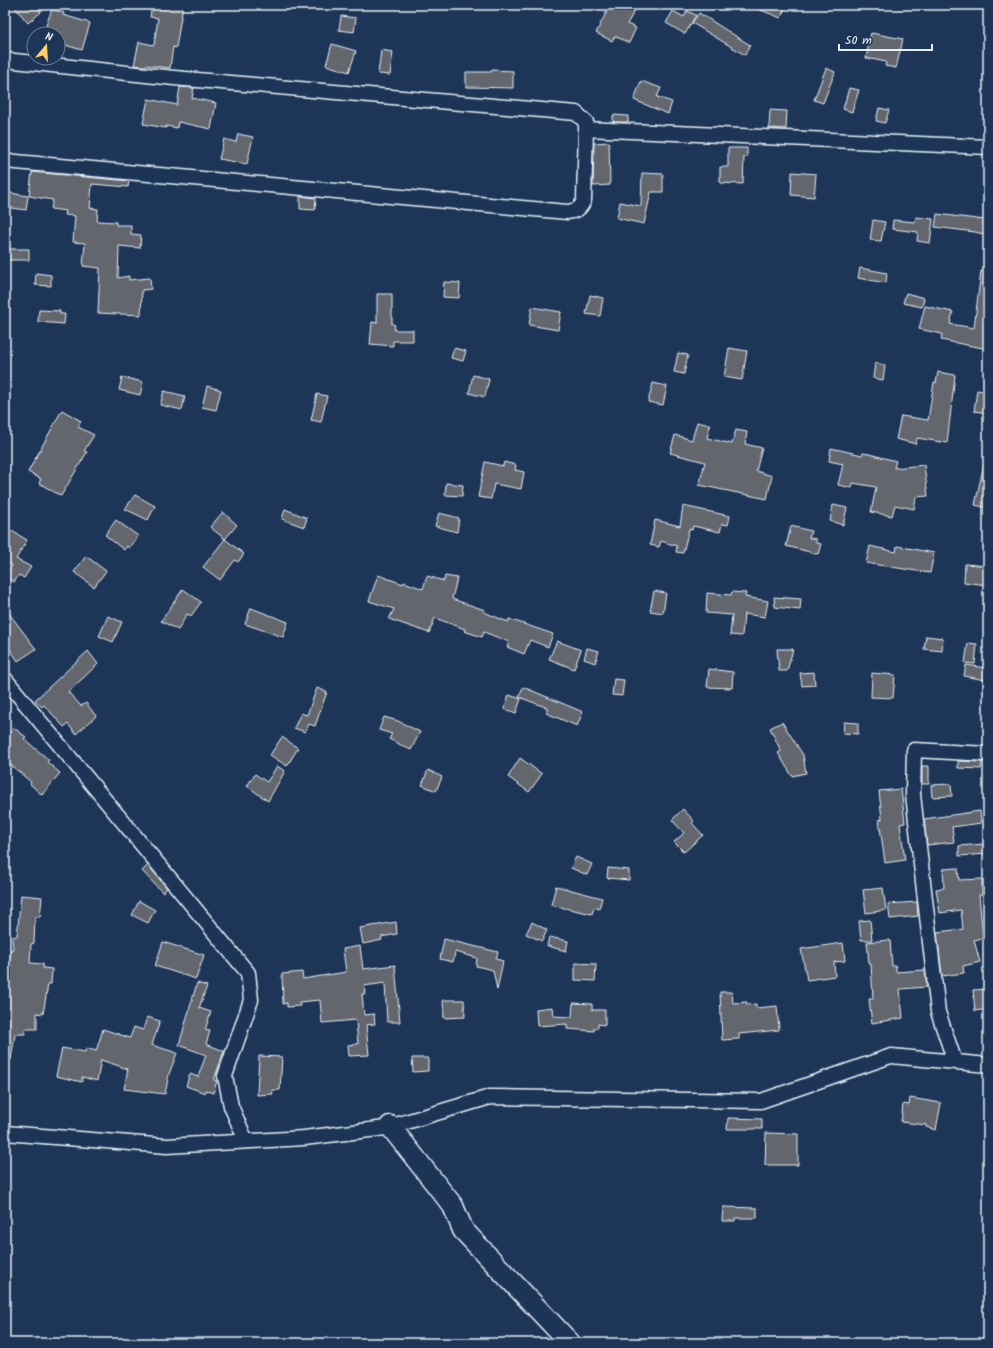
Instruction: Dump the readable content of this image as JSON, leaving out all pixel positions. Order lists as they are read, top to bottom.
{
  "scale_bar": "50 m",
  "north": "top"
}
